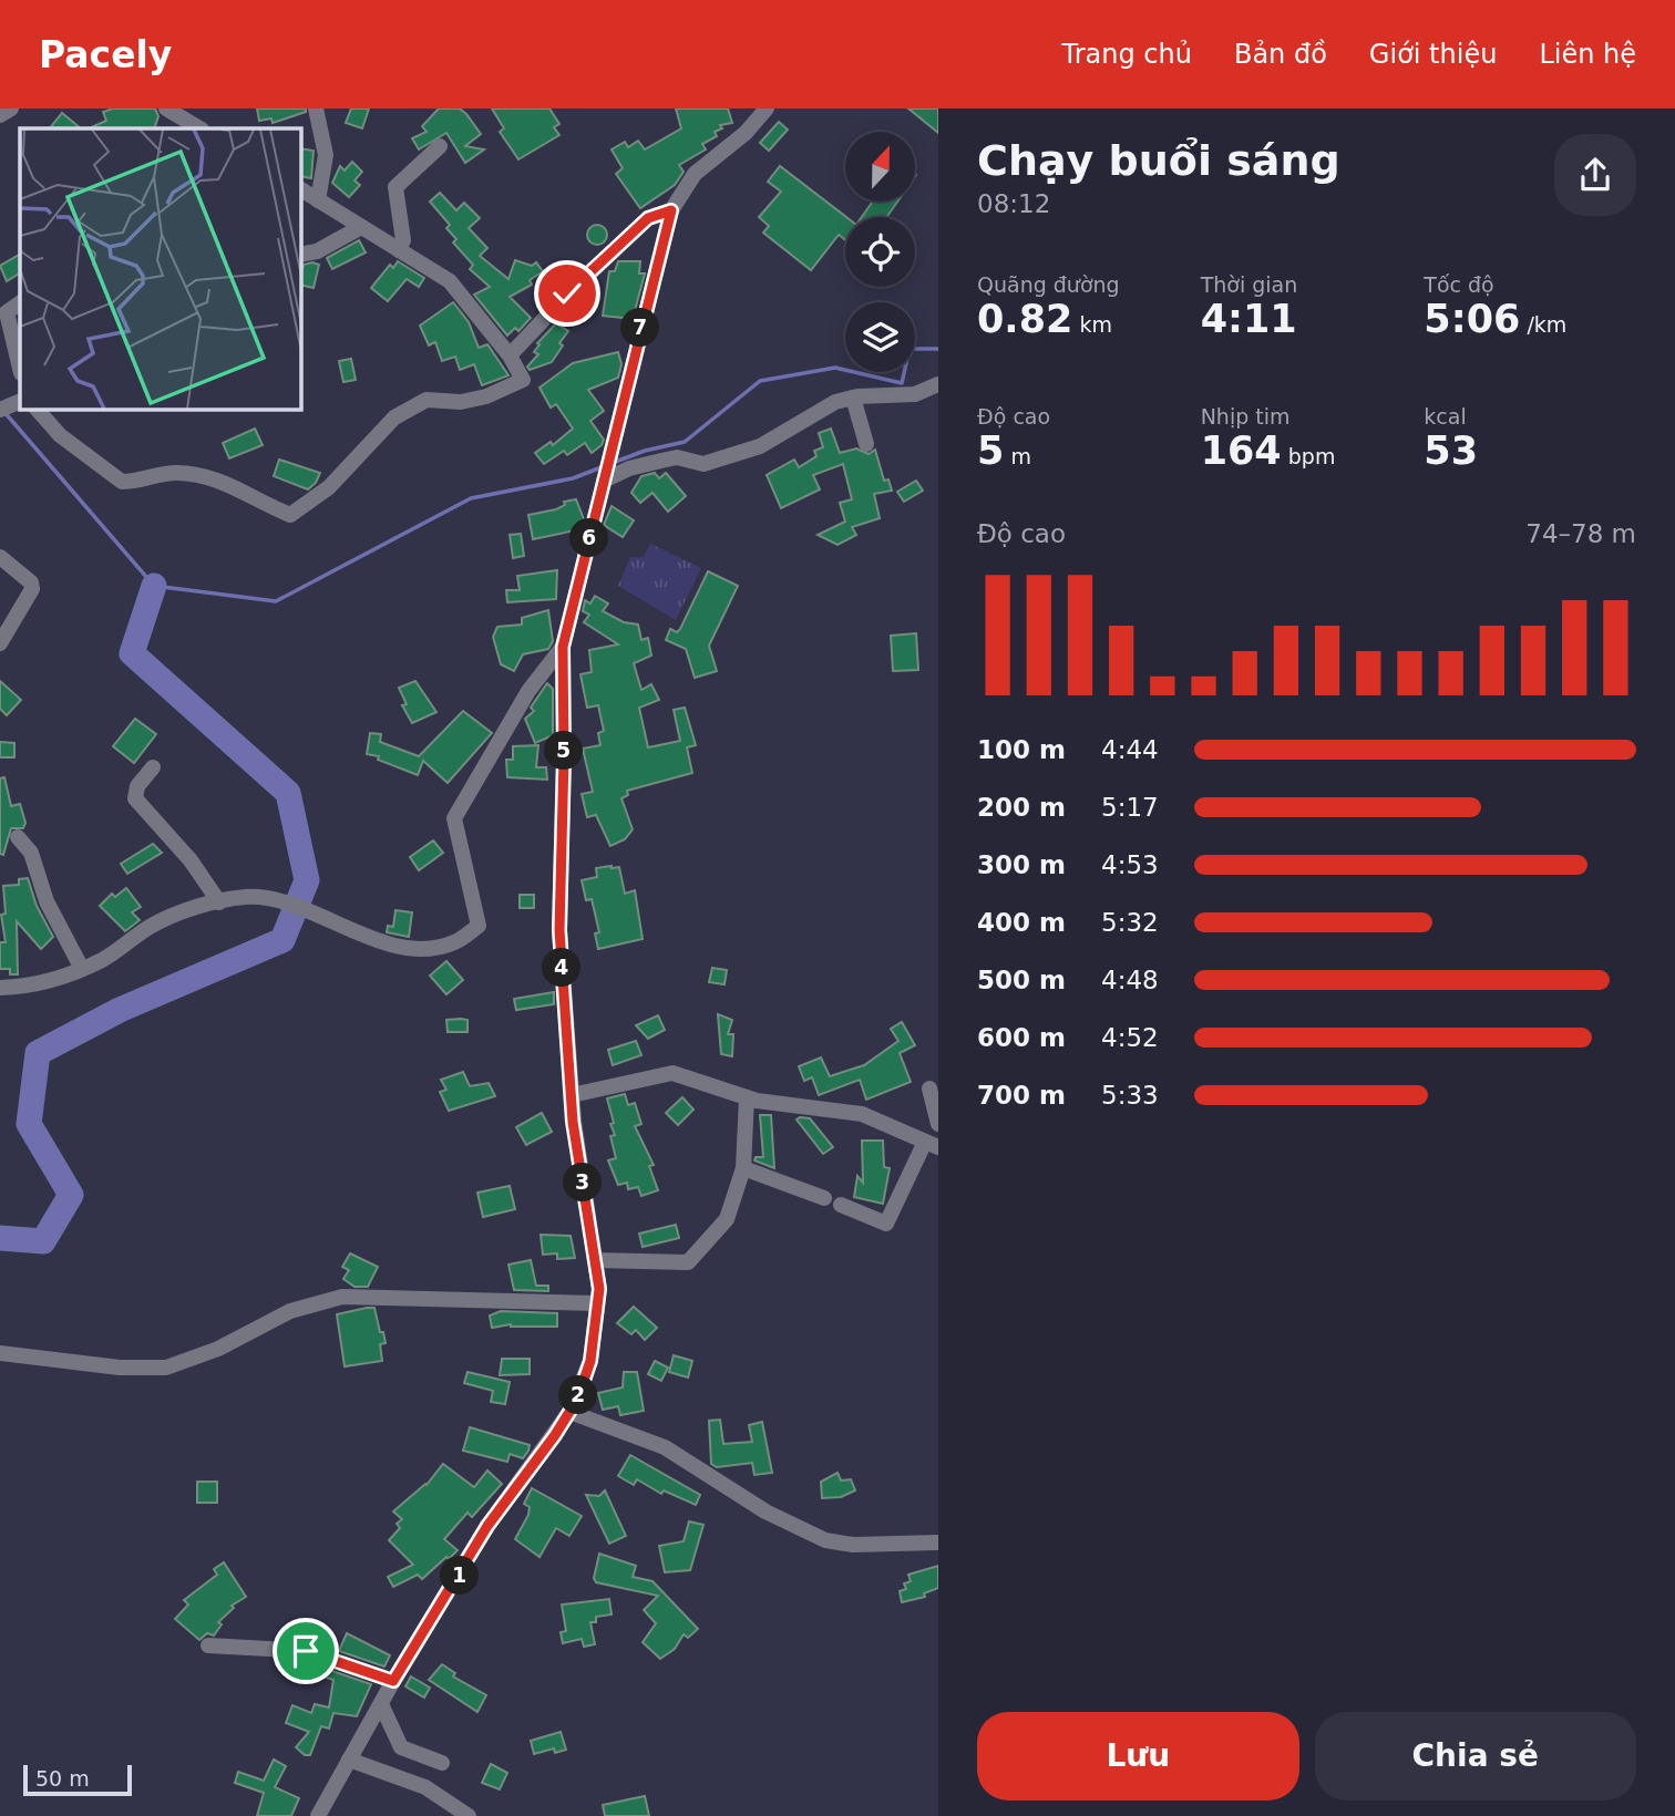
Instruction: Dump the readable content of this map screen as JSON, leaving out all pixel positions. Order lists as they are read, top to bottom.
{
  "scale_bar": "50 m",
  "north": "top",
  "page": {
    "header": "Pacely",
    "nav": [
      "Trang chủ",
      "Bản đồ",
      "Giới thiệu",
      "Liên hệ"
    ],
    "heading": ["Chạy buổi sáng", "08:12"],
    "stats": [
      ["Quãng đường", "0.82 km"],
      ["Thời gian", "4:11"],
      ["Tốc độ", "5:06 /km"],
      ["Độ cao", "5 m"],
      ["Nhịp tim", "164 bpm"],
      ["kcal", "53"]
    ],
    "pins": [
      "7",
      "6",
      "5",
      "4",
      "3",
      "2",
      "1"
    ],
    "chart": ["Độ cao", "74–78 m"],
    "list": [
      {
        "name": "100 m",
        "note": "4:44"
      },
      {
        "name": "200 m",
        "note": "5:17"
      },
      {
        "name": "300 m",
        "note": "4:53"
      },
      {
        "name": "400 m",
        "note": "5:32"
      },
      {
        "name": "500 m",
        "note": "4:48"
      },
      {
        "name": "600 m",
        "note": "4:52"
      },
      {
        "name": "700 m",
        "note": "5:33"
      }
    ],
    "buttons": ["Lưu", "Chia sẻ"],
    "scale": "50 m"
  }
}
